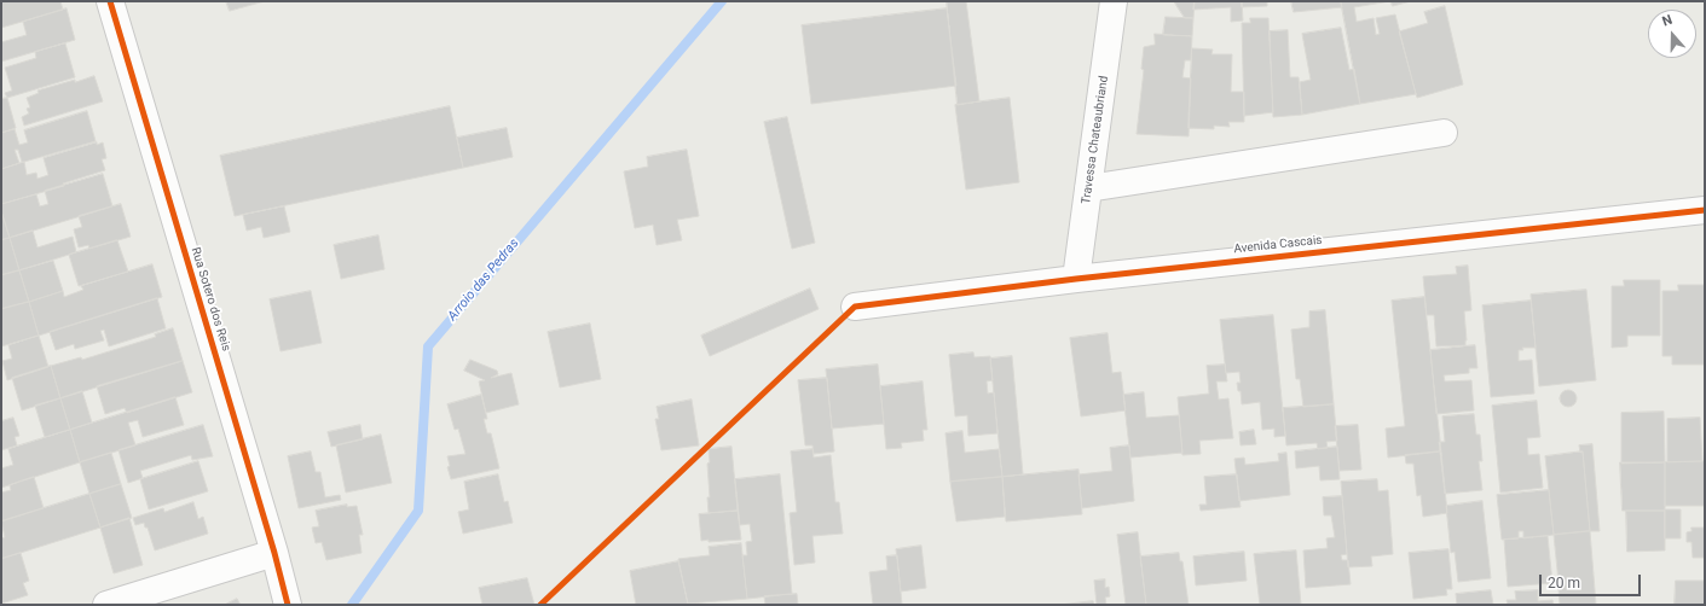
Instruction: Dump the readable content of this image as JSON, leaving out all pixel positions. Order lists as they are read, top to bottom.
{
  "streets": {
    "street": ["Travessa Chateaubriand", "Avenida Cascais", "Rua Sotero dos Reis"]
  },
  "crossings": [
    ["Travessa Chateaubriand", "Avenida Cascais"]
  ],
  "water": ["Arroio das Pedras"],
  "scale_bar": "20 m",
  "north": "top"
}
